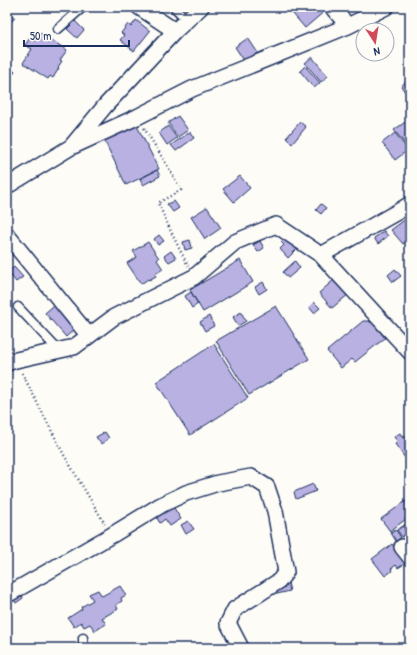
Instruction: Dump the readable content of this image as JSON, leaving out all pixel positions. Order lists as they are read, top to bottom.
{
  "scale_bar": "50 m",
  "north": "bottom"
}
